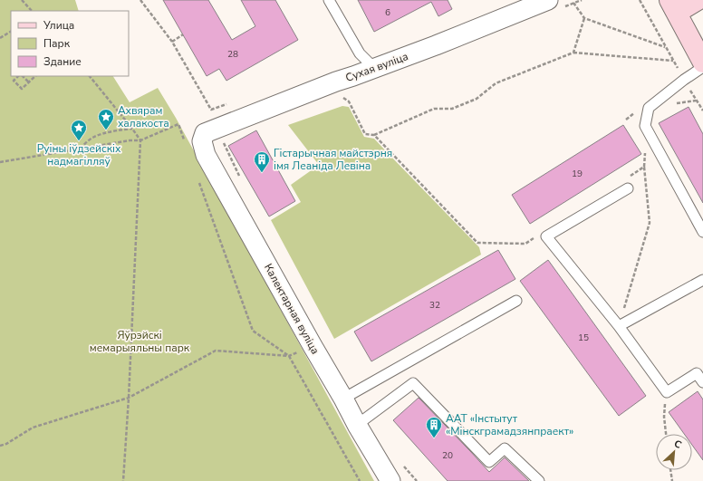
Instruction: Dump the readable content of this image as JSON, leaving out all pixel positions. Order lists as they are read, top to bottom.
{
  "streets": {
    "street": ["Сухая вуліца", "Калектарная вуліца"]
  },
  "crossings": [
    ["Сухая вуліца", "Калектарная вуліца"]
  ],
  "parks": ["Яўрэйскі мемарыяльны парк"],
  "places": {
    "place": ["Ахвярам халакоста", "Руіны іўдзейскіх надмагілляў"],
    "building": ["Гістарычная майстэрня імя Леаніда Левіна", "ААТ «Інстытут «Мінскграмадзянпраект»"]
  },
  "house_numbers": [
    "6",
    "28",
    "19",
    "32",
    "15",
    "20"
  ],
  "legend": ["Улица", "Парк", "Здание"],
  "north": "top right"
}
